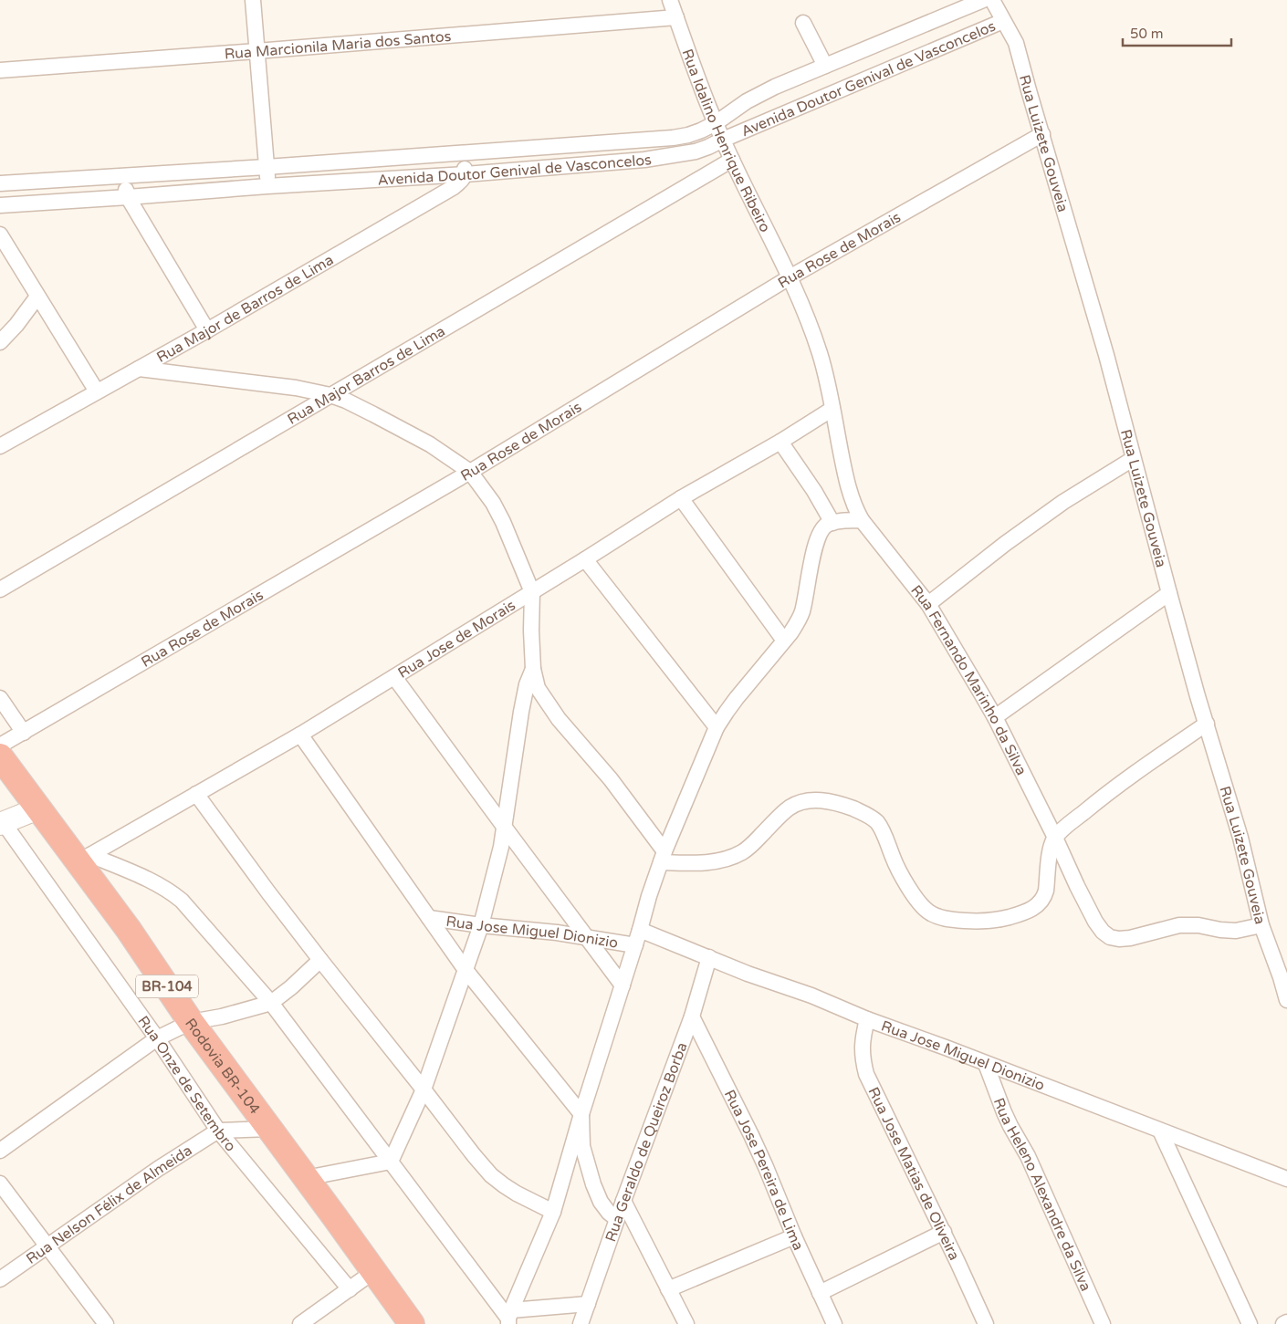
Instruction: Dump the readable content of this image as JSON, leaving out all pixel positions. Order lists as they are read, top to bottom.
{
  "streets": {
    "highway": ["BR-104", "Rodovia BR-104"],
    "street": [
      "Rua Marcionila Maria dos Santos",
      "Avenida Doutor Genival de Vasconcelos",
      "Rua Idalino Henrique Ribeiro",
      "Rua Luizete Gouveia",
      "Rua Rose de Morais",
      "Rua Major de Barros de Lima",
      "Rua Major Barros de Lima",
      "Rua Jose de Morais",
      "Rua Fernando Marinho da Silva",
      "Rua Jose Miguel Dionizio",
      "Rua Onze de Setembro",
      "Rua Geraldo de Queiroz Borba",
      "Rua Jose Pereira de Lima",
      "Rua Jose Matias de Oliveira",
      "Rua Heleno Alexandre da Silva",
      "Rua Nelson Félix de Almeida"
    ]
  },
  "crossings": [
    ["Rua Marcionila Maria dos Santos", "Rua Idalino Henrique Ribeiro"],
    ["Avenida Doutor Genival de Vasconcelos", "Rua Idalino Henrique Ribeiro"],
    ["Avenida Doutor Genival de Vasconcelos", "Rua Luizete Gouveia"],
    ["Avenida Doutor Genival de Vasconcelos", "Rua Major de Barros de Lima"],
    ["Rua Idalino Henrique Ribeiro", "Rua Rose de Morais"],
    ["Rua Idalino Henrique Ribeiro", "Rua Major Barros de Lima"],
    ["Rua Idalino Henrique Ribeiro", "Rua Fernando Marinho da Silva"],
    ["Rua Luizete Gouveia", "Rua Rose de Morais"],
    ["Rua Luizete Gouveia", "Rua Fernando Marinho da Silva"],
    ["Rua Rose de Morais", "Rua Fernando Marinho da Silva"],
    ["Rua Jose de Morais", "Rua Fernando Marinho da Silva"],
    ["Rua Jose de Morais", "Rodovia BR-104"],
    ["Rua Jose Miguel Dionizio", "Rua Geraldo de Queiroz Borba"],
    ["Rua Jose Miguel Dionizio", "Rua Jose Matias de Oliveira"],
    ["Rua Jose Miguel Dionizio", "Rua Heleno Alexandre da Silva"],
    ["BR-104", "Rodovia BR-104"],
    ["Rua Onze de Setembro", "Rua Nelson Félix de Almeida"],
    ["Rua Geraldo de Queiroz Borba", "Rua Jose Pereira de Lima"]
  ],
  "scale_bar": "50 m"
}
